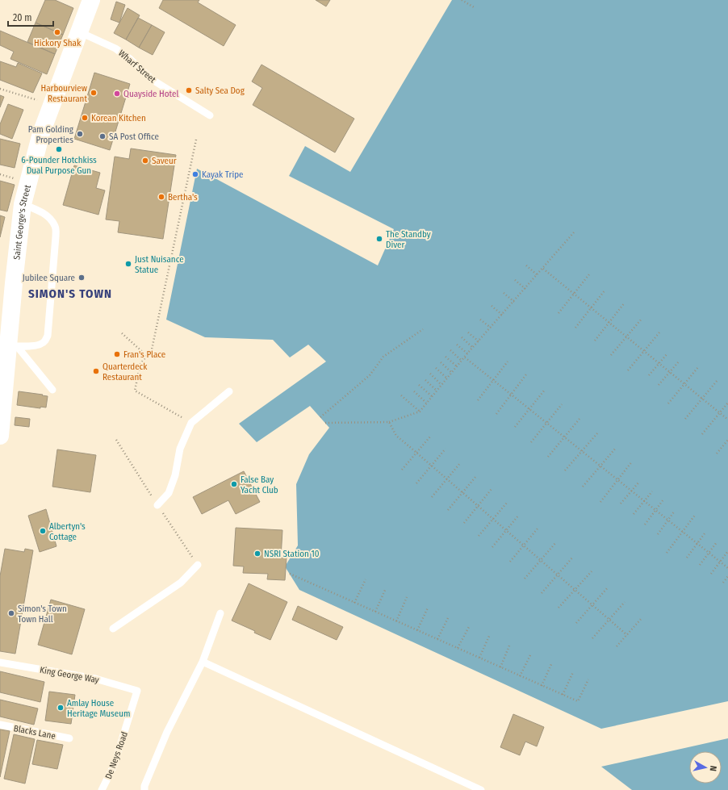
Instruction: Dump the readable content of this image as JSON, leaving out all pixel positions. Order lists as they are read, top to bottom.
{
  "streets": {
    "main road": ["Saint George's Street"],
    "lane": [
      "Wharf Street",
      "King George Way",
      "Blacks Lane",
      "De Neys Road"
    ]
  },
  "crossings": [
    ["Wharf Street", "Saint George's Street"],
    ["King George Way", "De Neys Road"]
  ],
  "districts": ["SIMON'S TOWN"],
  "places": [
    "Hickory Shak",
    "Salty Sea Dog",
    "Harbourview Restaurant",
    "Quayside Hotel",
    "Korean Kitchen",
    "Pam Golding Properties",
    "SA Post Office",
    "6-Pounder Hotchkiss Dual Purpose Gun",
    "Saveur",
    "Kayak Tripe",
    "Bertha's",
    "The Standby Diver",
    "Just Nuisance Statue",
    "Jubilee Square",
    "Fran's Place",
    "Quarterdeck Restaurant",
    "False Bay Yacht Club",
    "Albertyn's Cottage",
    "NSRI Station 10",
    "Simon's Town Town Hall",
    "Amlay House Heritage Museum"
  ],
  "scale_bar": "20 m",
  "north": "right"
}
